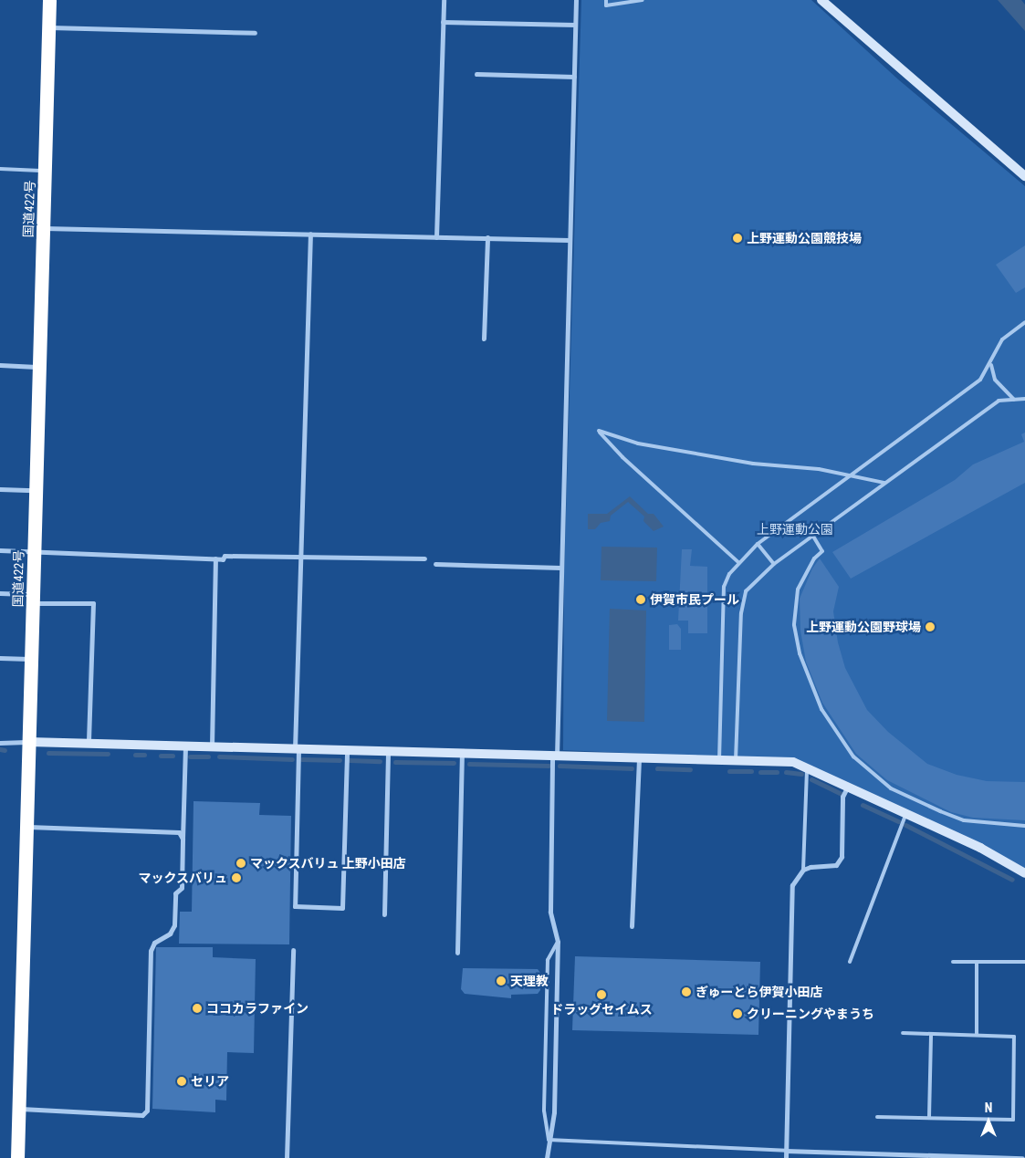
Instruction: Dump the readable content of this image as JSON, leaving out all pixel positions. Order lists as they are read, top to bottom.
{
  "streets": {
    "highway": ["国道422号"]
  },
  "parks": ["上野運動公園"],
  "places": [
    "上野運動公園競技場",
    "伊賀市民プール",
    "上野運動公園野球場",
    "マックスバリュ 上野小田店",
    "マックスバリュ",
    "天理教",
    "ぎゅーとら伊賀小田店",
    "ドラッグセイムス",
    "ココカラファイン",
    "クリーニングやまうち",
    "セリア"
  ],
  "north": "top"
}
